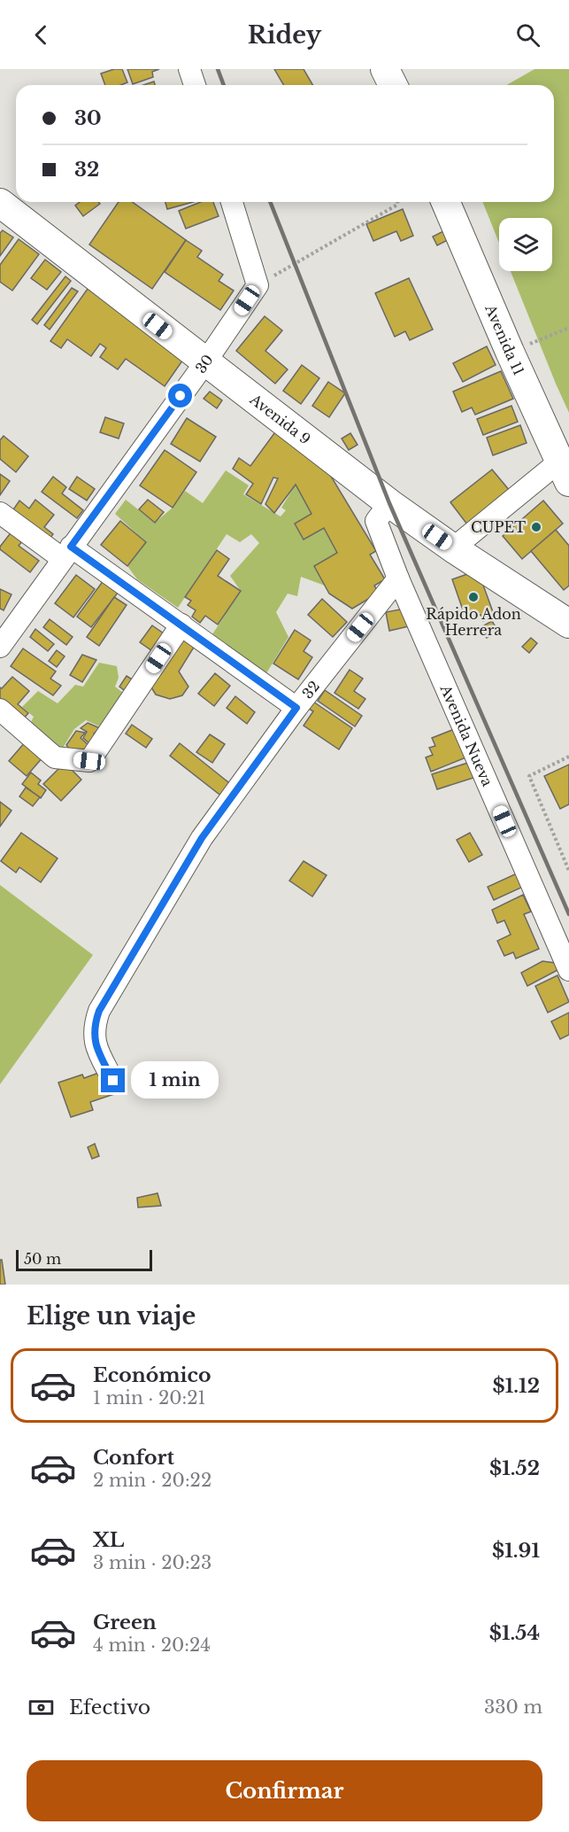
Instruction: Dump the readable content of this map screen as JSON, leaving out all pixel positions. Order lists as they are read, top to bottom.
{
  "streets": {
    "main road": ["Avenida 11", "Avenida 9"],
    "street": ["30", "32", "Avenida Nueva"]
  },
  "crossings": [
    ["30", "Avenida 9"],
    ["Avenida 9", "Avenida Nueva"],
    ["32", "Avenida Nueva"]
  ],
  "places": ["CUPET", "Rápido Adon Herrera"],
  "scale_bar": "50 m",
  "page": {
    "header": "Ridey",
    "banner": ["30", "32"],
    "bubble": "1 min",
    "scale": "50 m",
    "heading": "Elige un viaje",
    "list": [
      {
        "name": "Económico",
        "note": "1 min · 20:21",
        "value": "$1.12"
      },
      {
        "name": "Confort",
        "note": "2 min · 20:22",
        "value": "$1.52"
      },
      {
        "name": "XL",
        "note": "3 min · 20:23",
        "value": "$1.91"
      },
      {
        "name": "Green",
        "note": "4 min · 20:24",
        "value": "$1.54"
      }
    ],
    "pay": ["Efectivo", "330 m"],
    "buttons": "Confirmar"
  }
}
